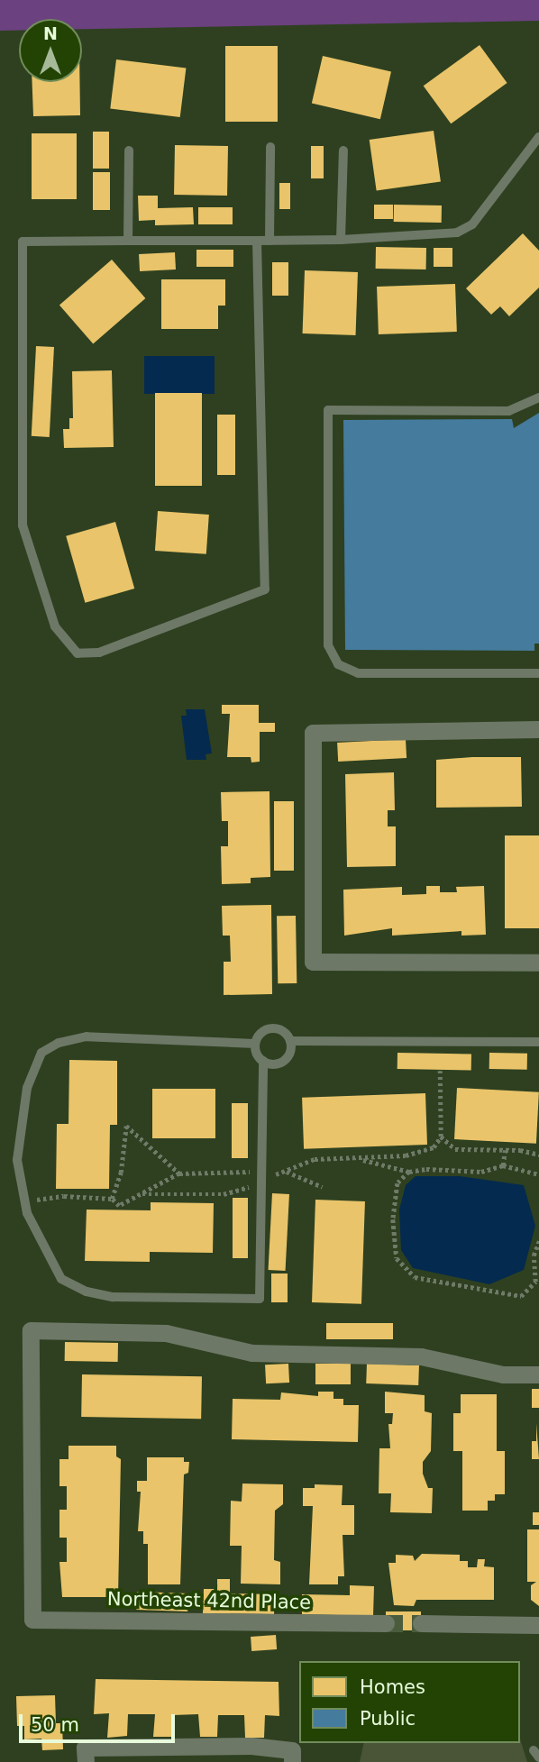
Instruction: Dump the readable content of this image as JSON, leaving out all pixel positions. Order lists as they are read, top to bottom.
{
  "streets": {
    "street": ["Northeast 42nd Place"]
  },
  "legend": ["Homes", "Public"],
  "scale_bar": "50 m",
  "north": "top"
}
